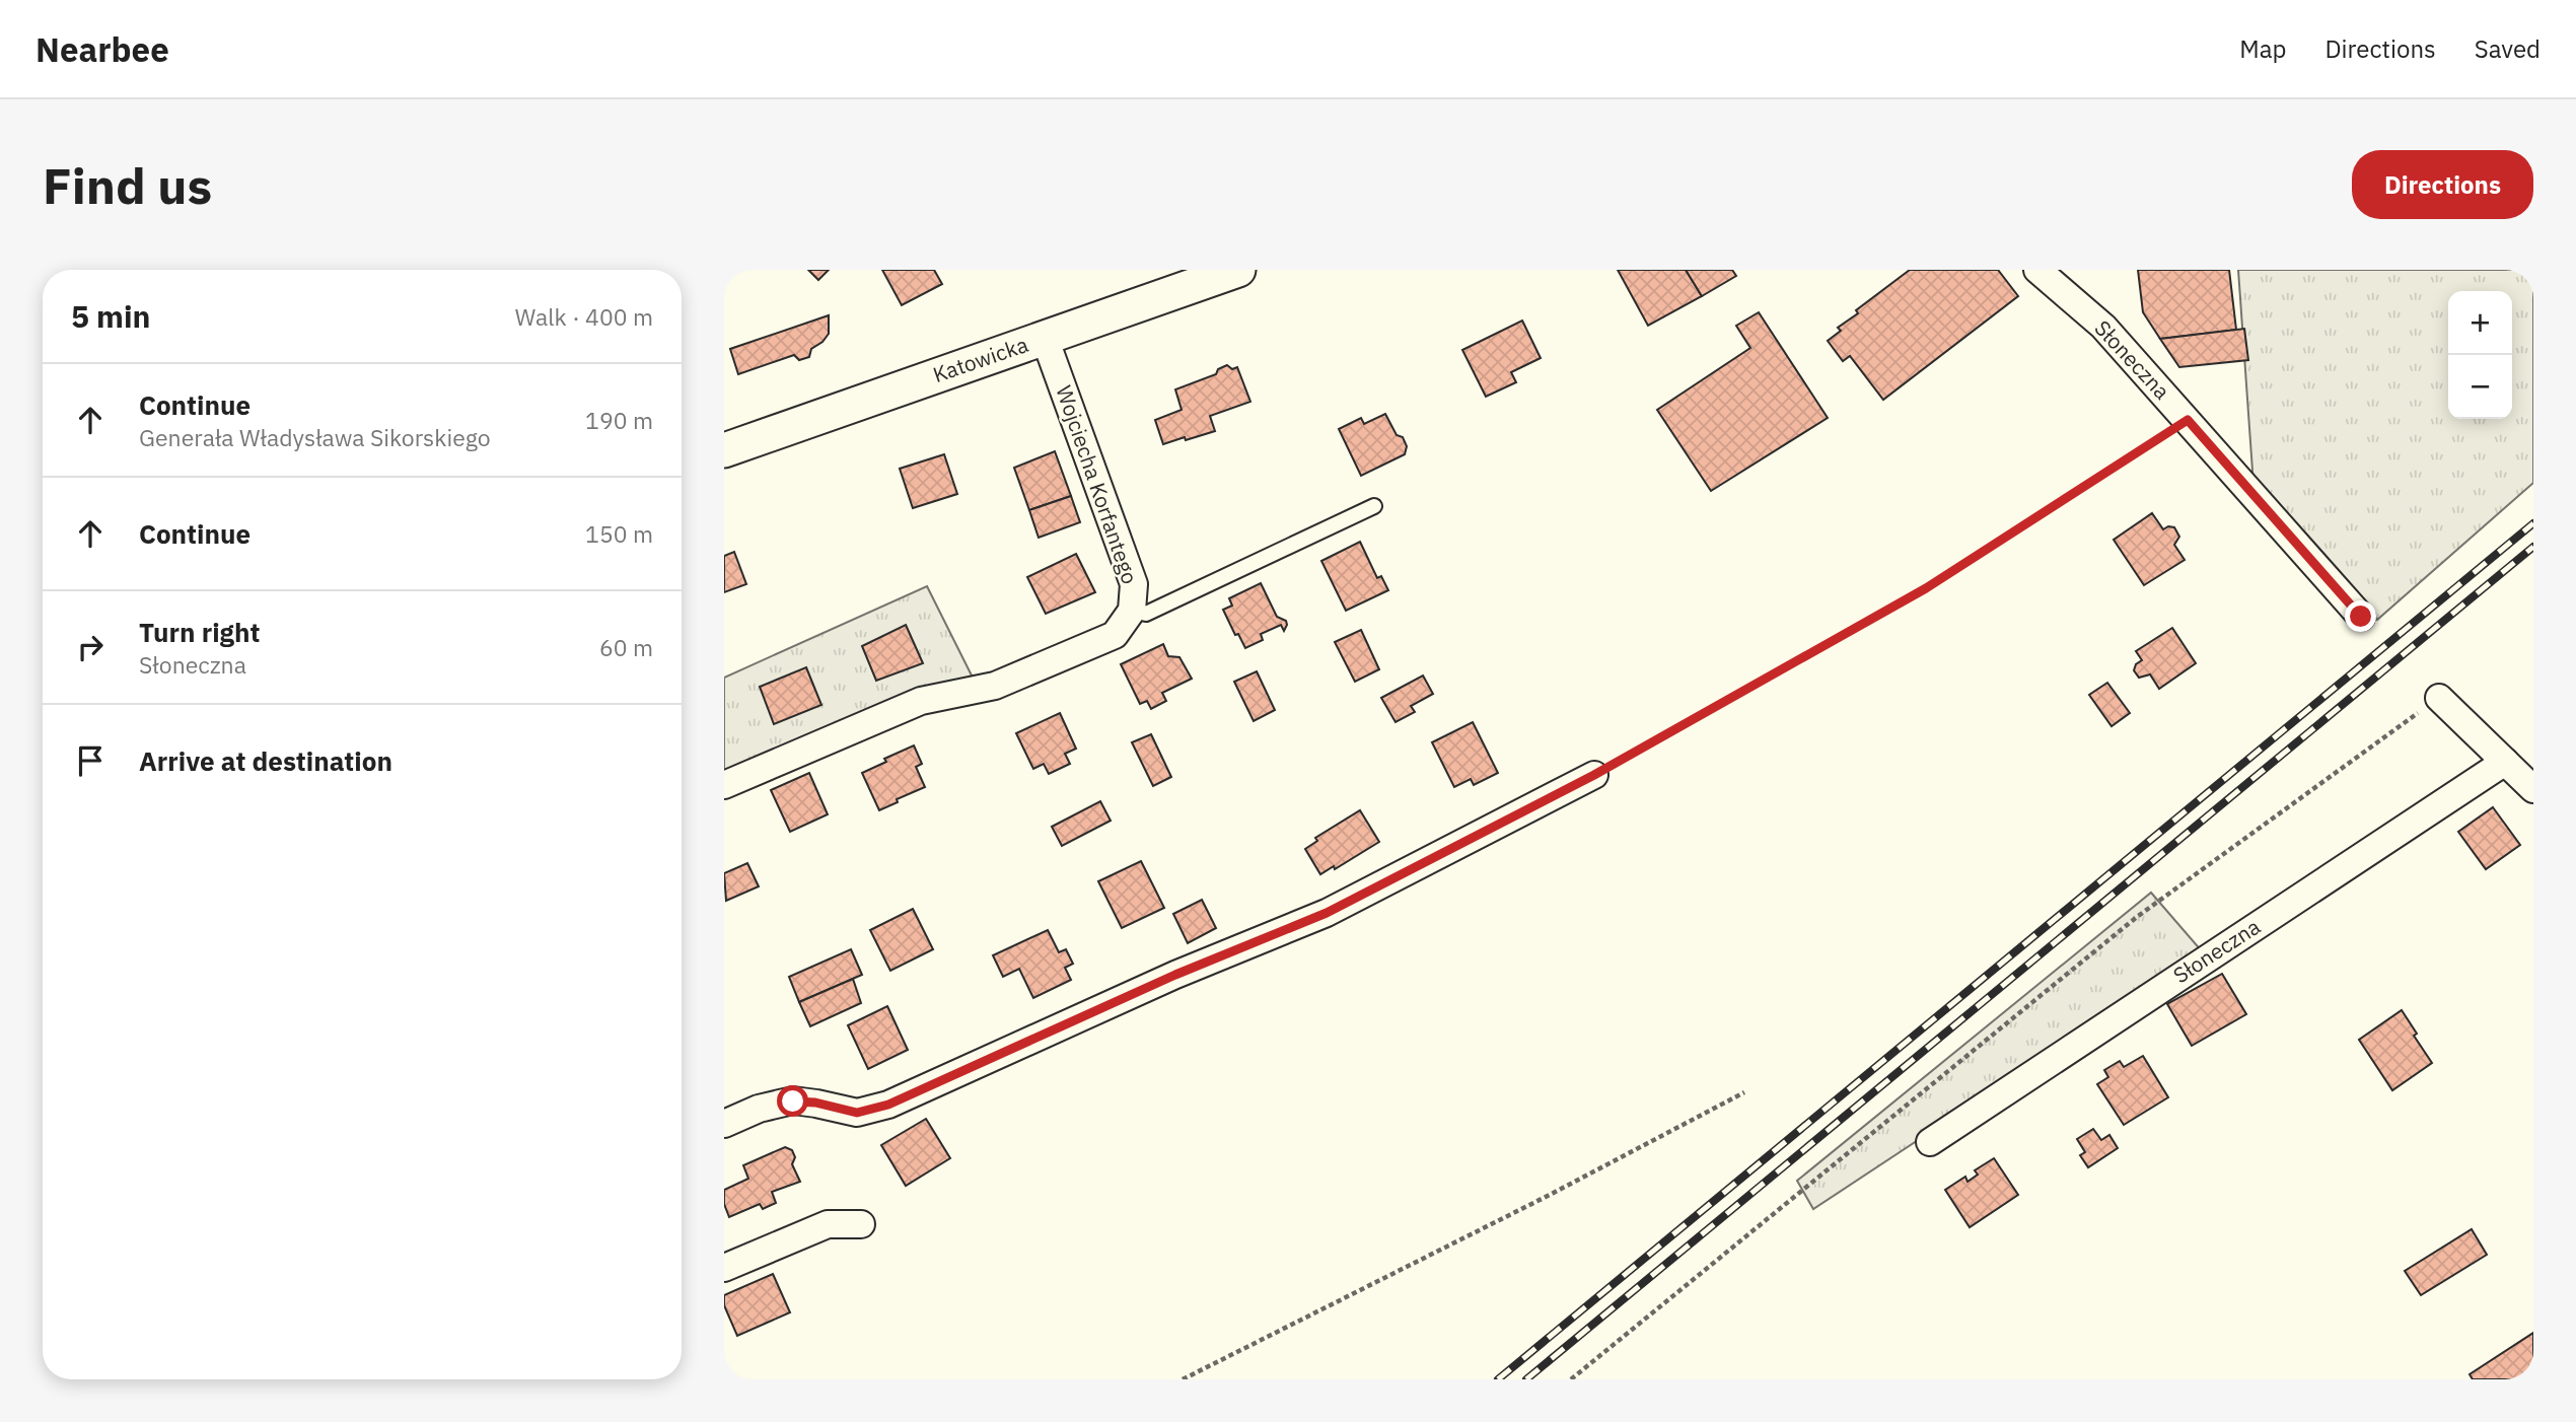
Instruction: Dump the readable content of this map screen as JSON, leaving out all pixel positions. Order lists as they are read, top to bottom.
{
  "streets": {
    "street": ["Katowicka", "Słoneczna", "Wojciecha Korfantego"]
  },
  "crossings": [
    ["Katowicka", "Wojciecha Korfantego"]
  ],
  "page": {
    "header": "Nearbee",
    "nav": ["Map", "Directions", "Saved"],
    "buttons": "Directions",
    "title": "Find us",
    "heading": ["5 min", "Walk · 400 m"],
    "map_buttons": ["+", "−"],
    "list": [
      ["Continue", "Generała Władysława Sikorskiego", "190 m"],
      ["Continue", "150 m"],
      ["Turn right", "Słoneczna", "60 m"],
      "Arrive at destination"
    ]
  }
}
